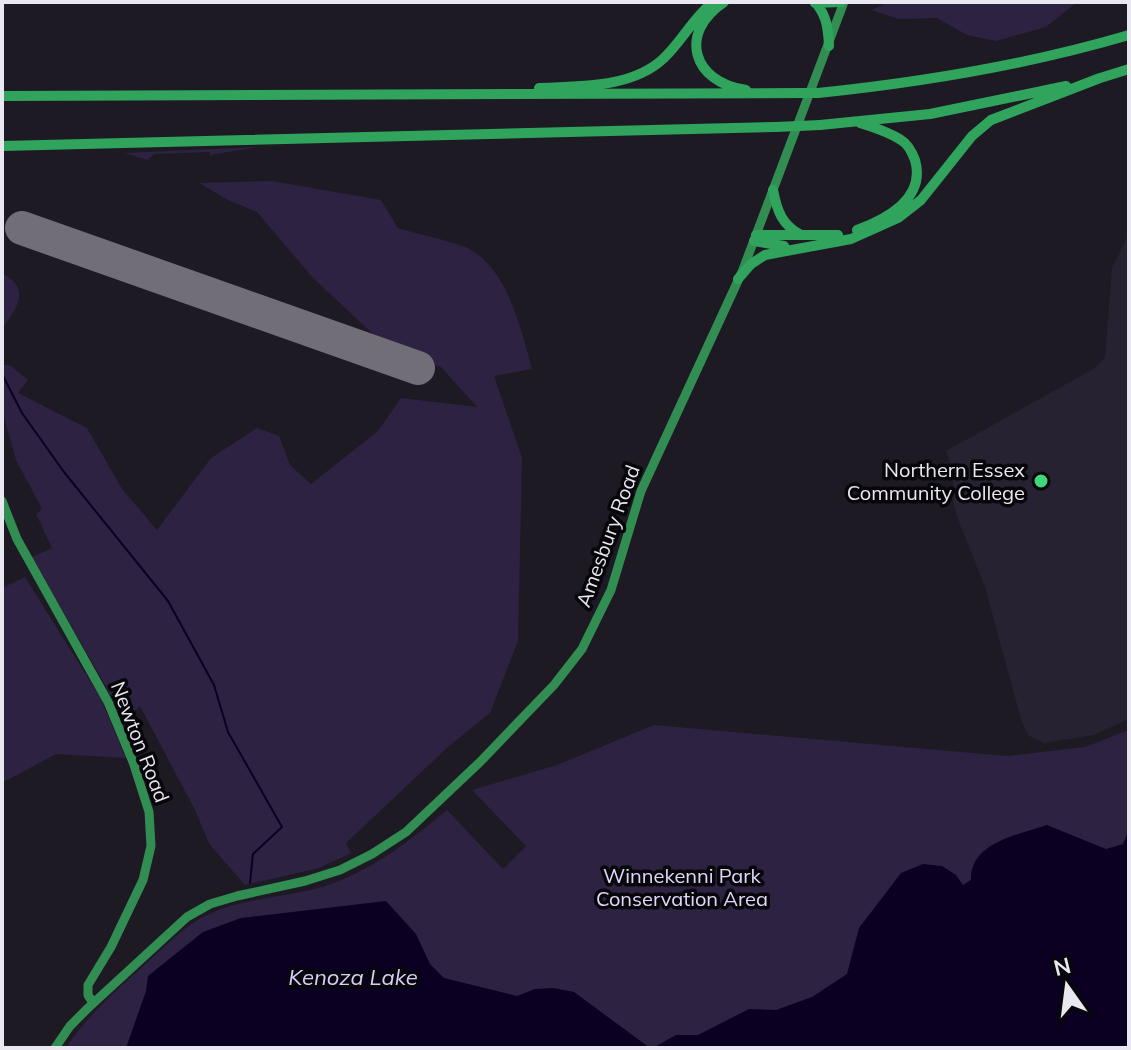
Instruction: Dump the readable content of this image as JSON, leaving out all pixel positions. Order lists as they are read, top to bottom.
{
  "streets": {
    "main road": ["Amesbury Road", "Newton Road"]
  },
  "crossings": [
    ["Amesbury Road", "Newton Road"]
  ],
  "water": ["Kenoza Lake"],
  "parks": ["Winnekenni Park Conservation Area"],
  "places": ["Northern Essex Community College"],
  "north": "top"
}
